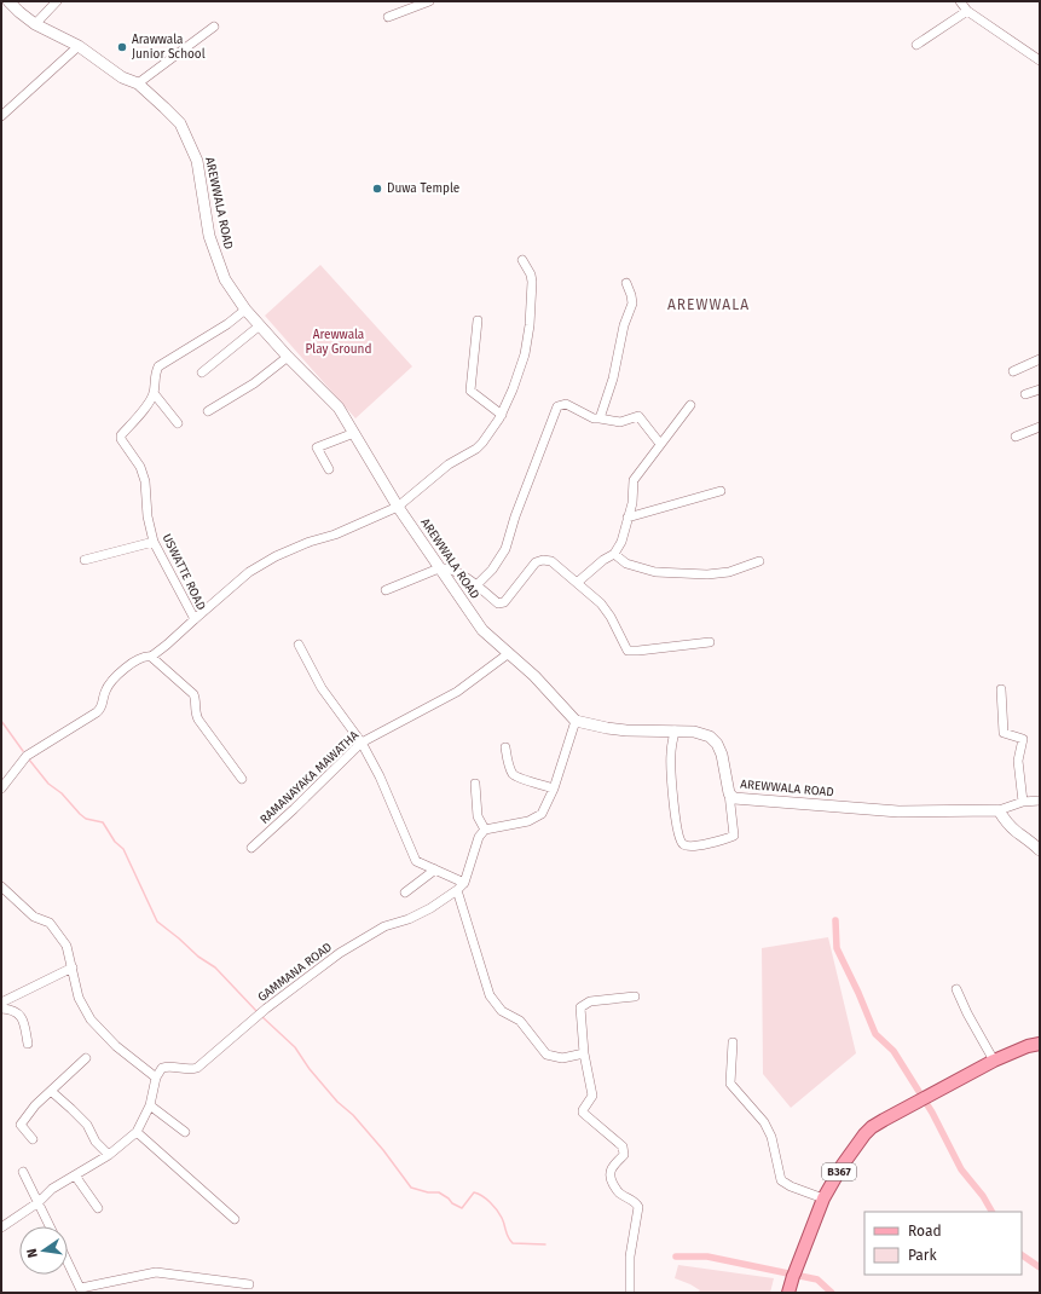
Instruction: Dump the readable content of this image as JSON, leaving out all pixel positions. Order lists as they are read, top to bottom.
{
  "streets": {
    "main road": ["B367"],
    "street": [
      "AREWWALA ROAD",
      "USWATTE ROAD",
      "RAMANAYAKA MAWATHA",
      "GAMMANA ROAD"
    ]
  },
  "crossings": [
    ["AREWWALA ROAD", "USWATTE ROAD"],
    ["AREWWALA ROAD", "RAMANAYAKA MAWATHA"]
  ],
  "districts": ["AREWWALA"],
  "parks": ["Arewwala Play Ground"],
  "places": ["Arawwala Junior School", "Duwa Temple"],
  "legend": ["Road", "Park"],
  "north": "left"
}
